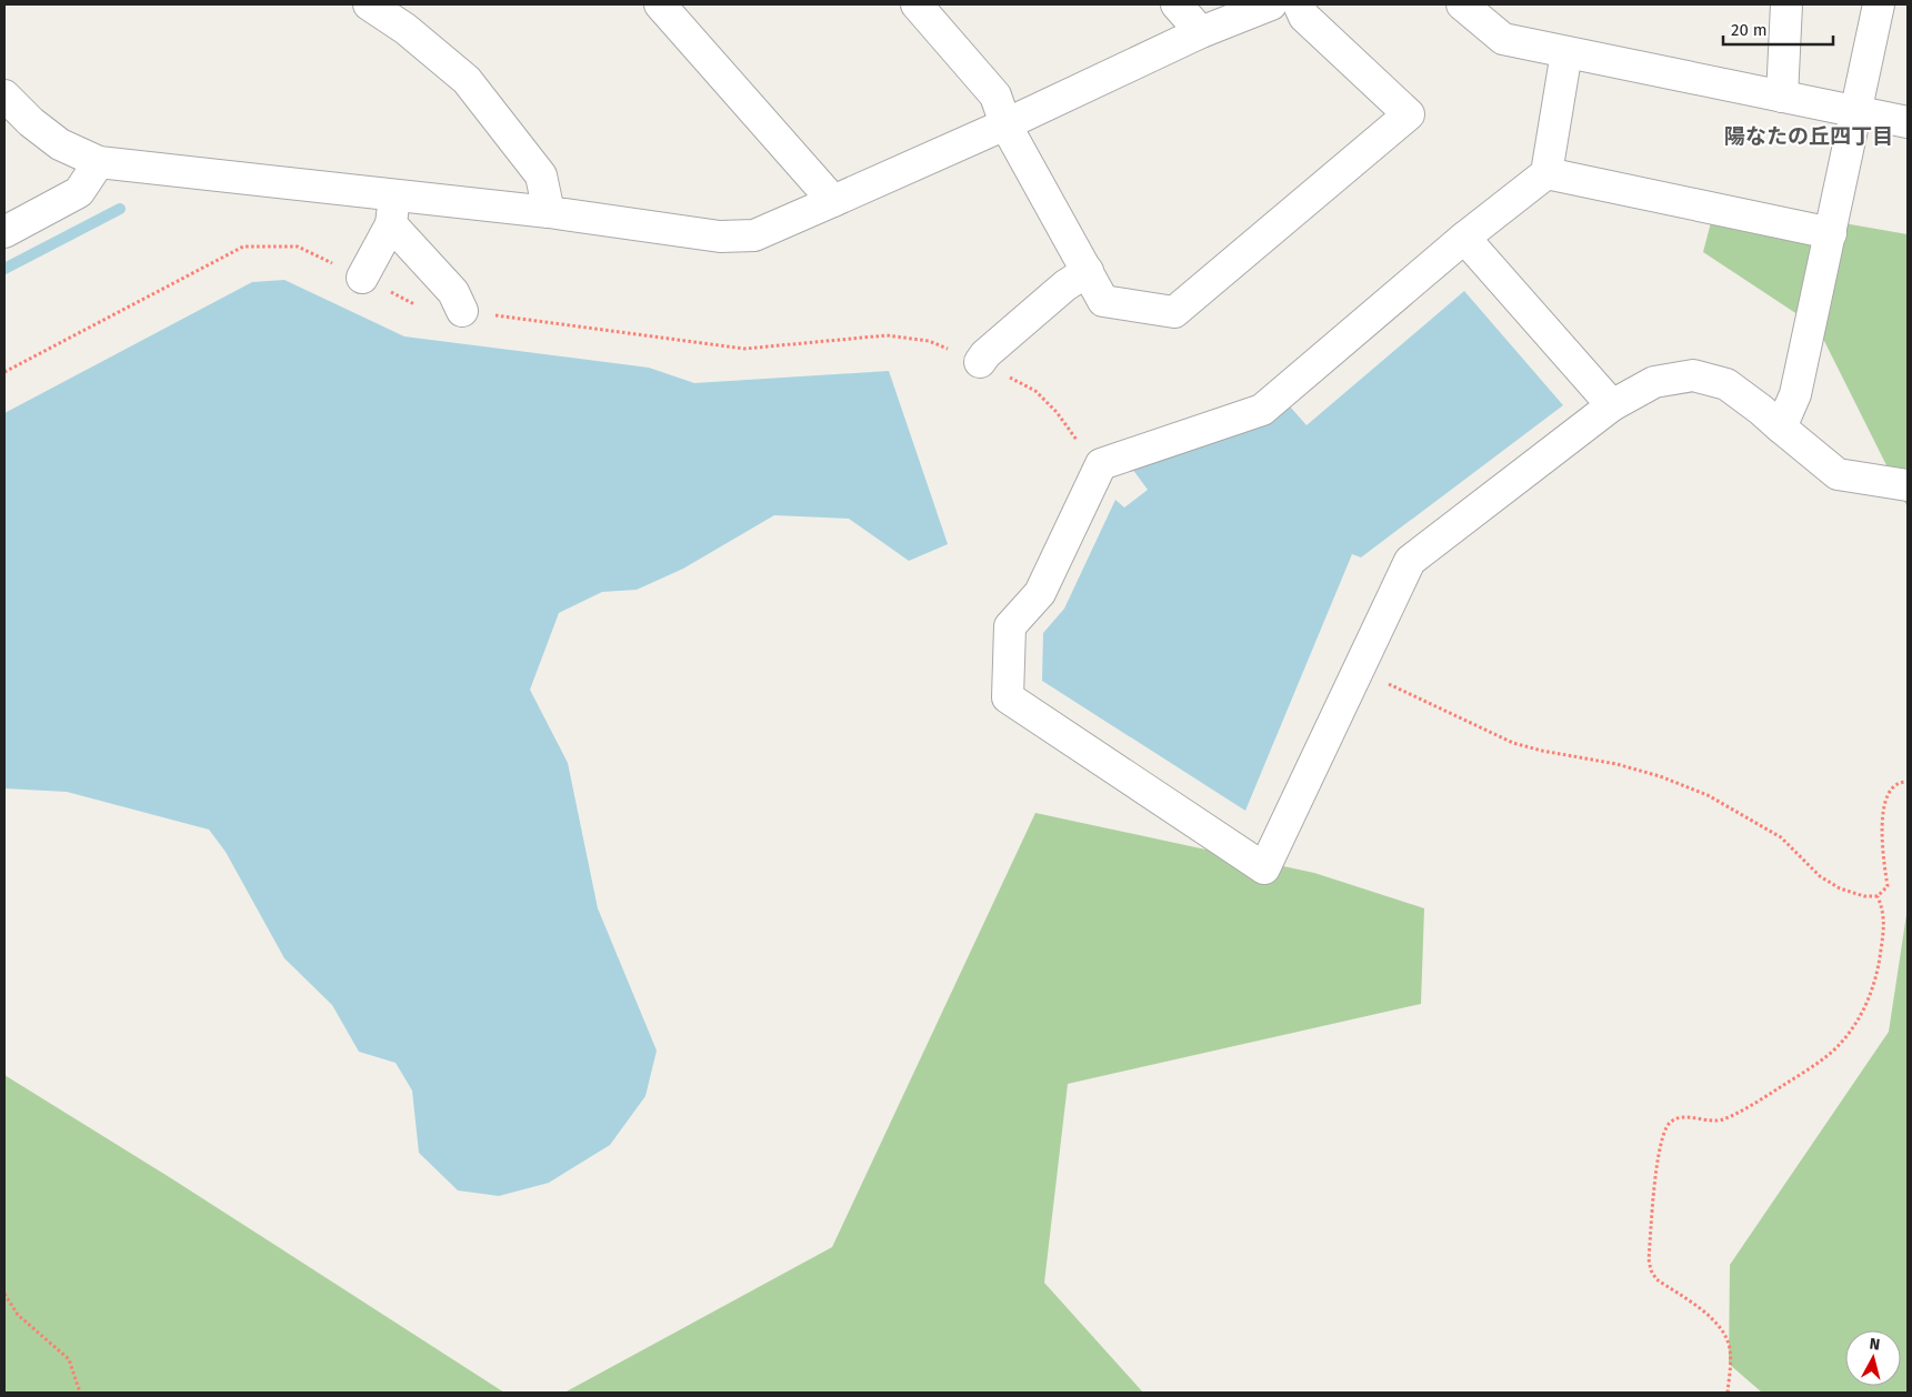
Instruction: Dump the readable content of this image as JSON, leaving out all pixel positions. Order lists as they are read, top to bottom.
{
  "districts": ["陽なたの丘四丁目"],
  "scale_bar": "20 m",
  "north": "top"
}
